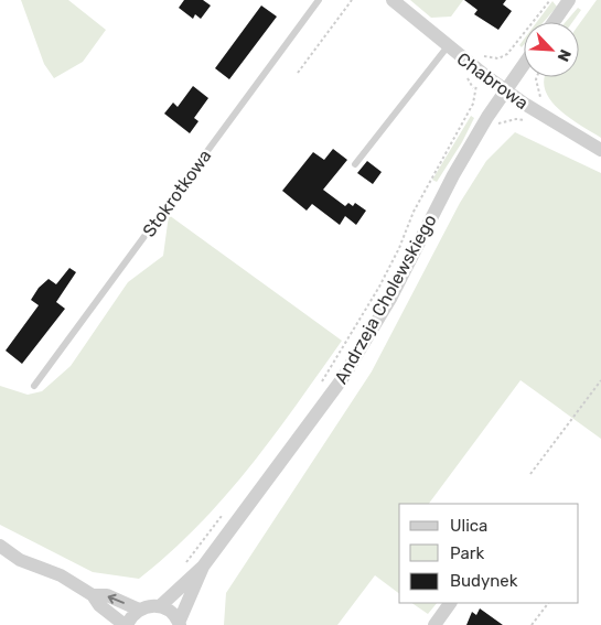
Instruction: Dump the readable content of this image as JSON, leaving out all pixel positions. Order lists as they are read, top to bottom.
{
  "streets": {
    "street": ["Chabrowa", "Andrzeja Cholewskiego"],
    "lane": ["Stokrotkowa"]
  },
  "crossings": [
    ["Chabrowa", "Andrzeja Cholewskiego"]
  ],
  "legend": ["Ulica", "Park", "Budynek"],
  "north": "bottom right"
}
